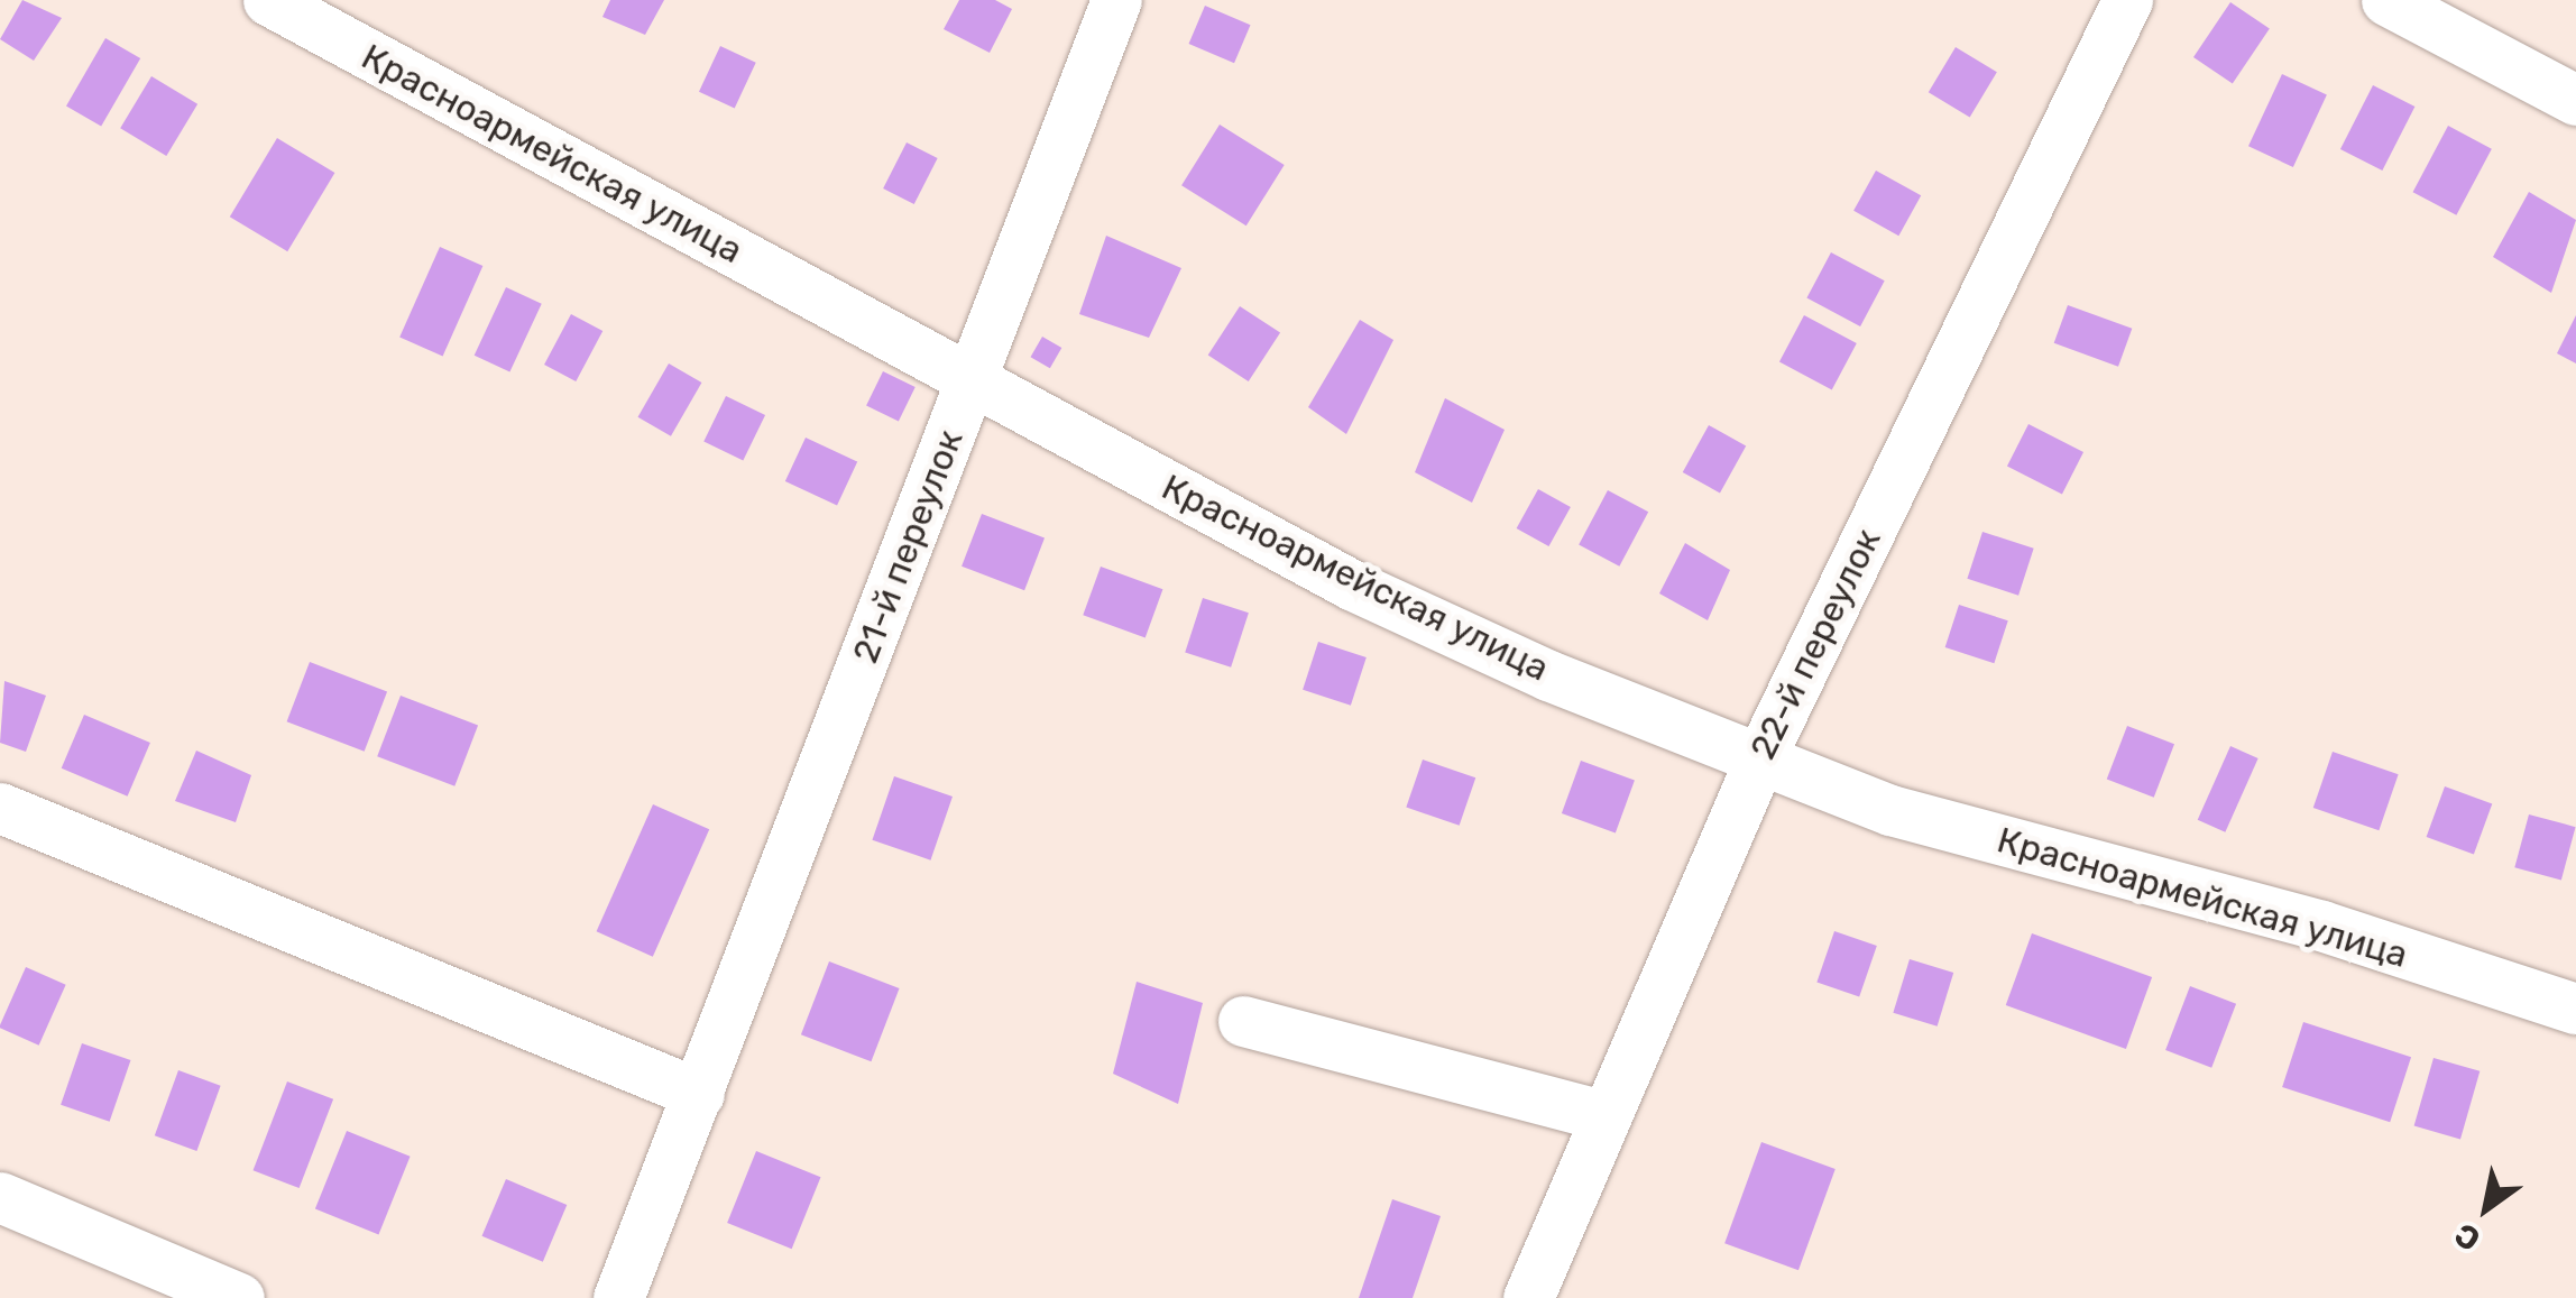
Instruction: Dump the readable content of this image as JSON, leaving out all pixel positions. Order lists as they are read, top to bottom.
{
  "streets": {
    "street": ["Красноармейская улица", "21-й переулок", "22-й переулок"]
  },
  "crossings": [
    ["Красноармейская улица", "21-й переулок"],
    ["Красноармейская улица", "22-й переулок"]
  ],
  "north": "bottom left"
}
